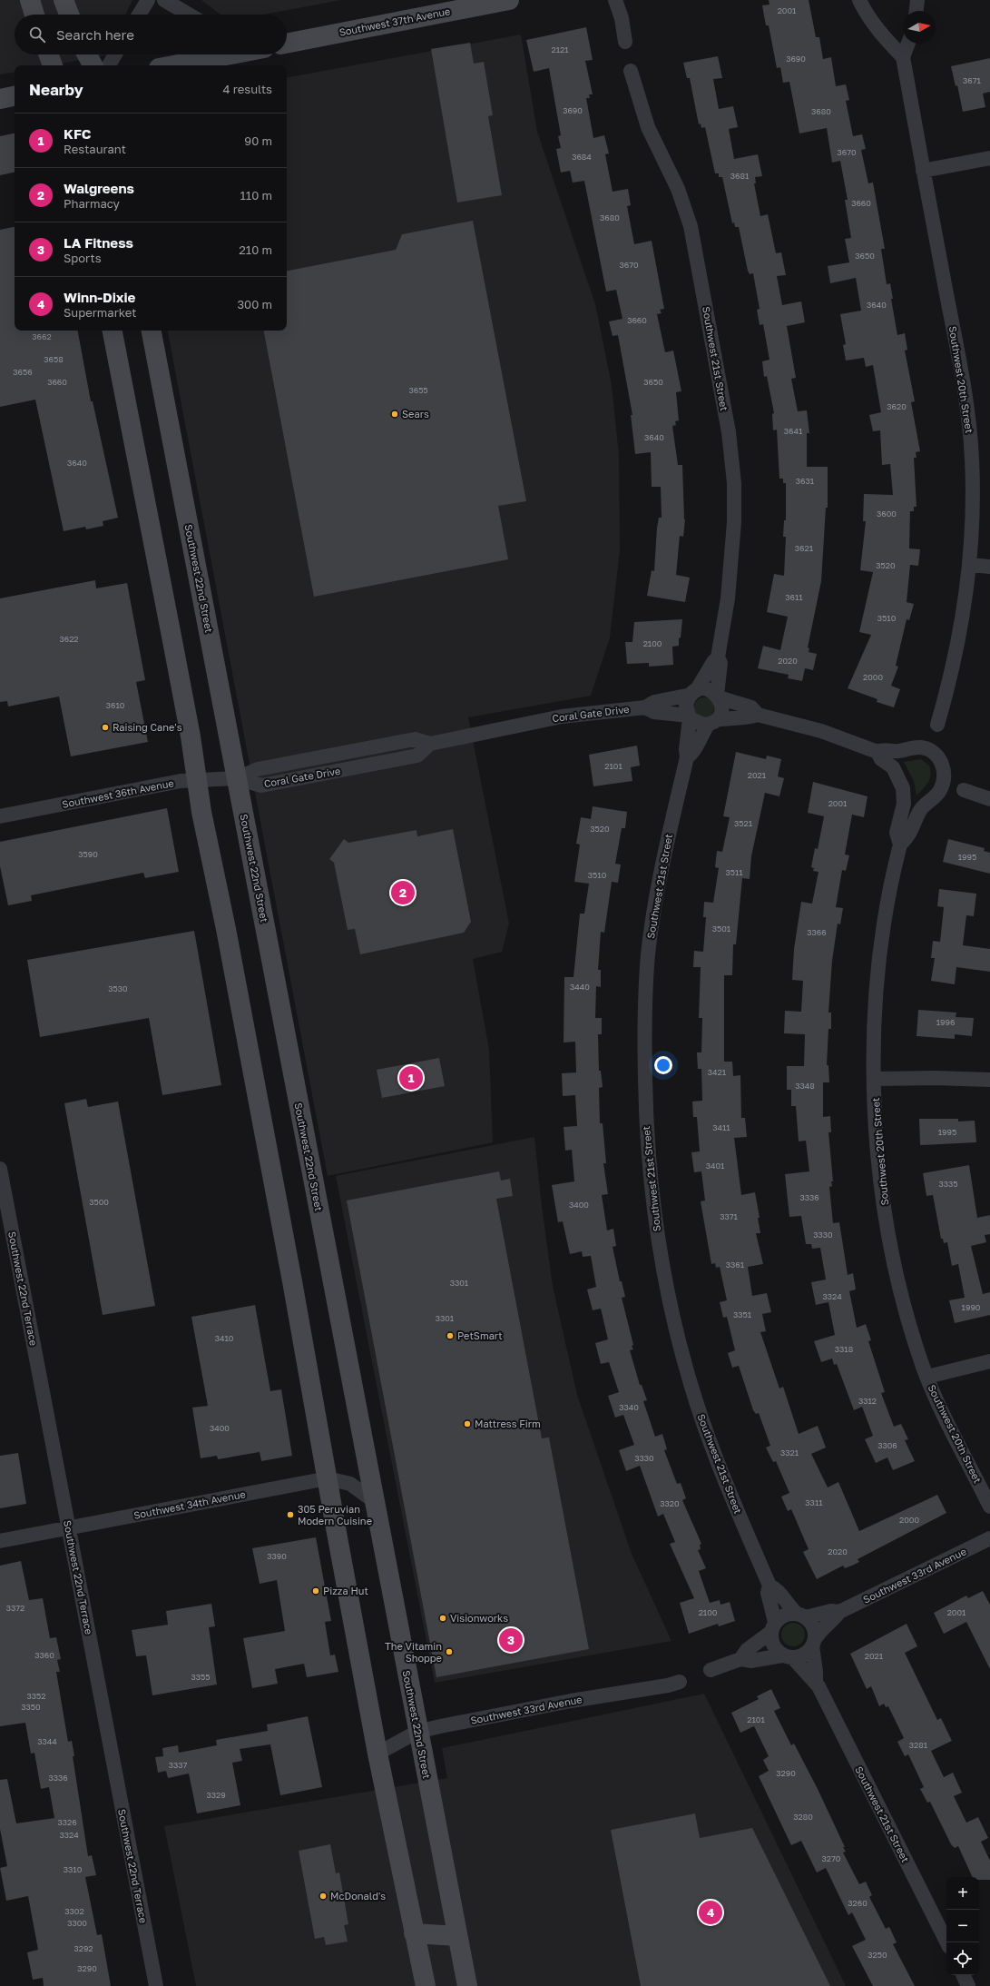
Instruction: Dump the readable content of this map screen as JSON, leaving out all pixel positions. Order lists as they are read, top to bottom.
{
  "streets": {
    "main road": ["Southwest 37th Avenue", "Southwest 22nd Street"],
    "street": [
      "Southwest 21st Street",
      "Southwest 20th Street",
      "Coral Gate Drive",
      "Southwest 36th Avenue",
      "Southwest 22nd Terrace",
      "Southwest 34th Avenue",
      "Southwest 33rd Avenue"
    ]
  },
  "crossings": [
    ["Southwest 21st Street", "Coral Gate Drive"],
    ["Southwest 21st Street", "Southwest 33rd Avenue"],
    ["Southwest 22nd Street", "Coral Gate Drive"],
    ["Southwest 22nd Street", "Southwest 36th Avenue"],
    ["Southwest 22nd Street", "Southwest 34th Avenue"],
    ["Southwest 22nd Street", "Southwest 33rd Avenue"],
    ["Coral Gate Drive", "Southwest 36th Avenue"],
    ["Southwest 22nd Terrace", "Southwest 34th Avenue"]
  ],
  "places": [
    "Sears",
    "Raising Cane's",
    "PetSmart",
    "Mattress Firm",
    "305 Peruvian Modern Cuisine",
    "Pizza Hut",
    "Visionworks",
    "The Vitamin Shoppe",
    "McDonald's"
  ],
  "house_numbers": [
    "2001",
    "2121",
    "3690",
    "3671",
    "3690",
    "3680",
    "3670",
    "3684",
    "3681",
    "3660",
    "3680",
    "3650",
    "3670",
    "3640",
    "3660",
    "3662",
    "3658",
    "3656",
    "3660",
    "3650",
    "3655",
    "3620",
    "3641",
    "3640",
    "3640",
    "3631",
    "3600",
    "3621",
    "3520",
    "3611",
    "3510",
    "3622",
    "2100",
    "2020",
    "2000",
    "3610",
    "2101",
    "2021",
    "2001",
    "3521",
    "3520",
    "3590",
    "1995",
    "3511",
    "3510",
    "3501",
    "3366",
    "3440",
    "3530",
    "1996",
    "3421",
    "3348",
    "3411",
    "1995",
    "3401",
    "3335",
    "3336",
    "3500",
    "3400",
    "3371",
    "3330",
    "3361",
    "3301",
    "3324",
    "1990",
    "3351",
    "3301",
    "3410",
    "3318",
    "3312",
    "3340",
    "3400",
    "3306",
    "3321",
    "3330",
    "3311",
    "3320",
    "2000",
    "2020",
    "3390",
    "3372",
    "2100",
    "2001",
    "3360",
    "2021",
    "3355",
    "3352",
    "3350",
    "2101",
    "3344",
    "3281",
    "3337",
    "3290",
    "3336",
    "3329",
    "3280",
    "3326",
    "3324",
    "3270",
    "3310",
    "3260",
    "3302",
    "3300",
    "3292",
    "3250",
    "3290"
  ],
  "north": "right",
  "page": {
    "search": "Search here",
    "heading": ["Nearby", "4 results"],
    "list": [
      {
        "mark": "1",
        "name": "KFC",
        "note": "Restaurant",
        "value": "90 m"
      },
      {
        "mark": "2",
        "name": "Walgreens",
        "note": "Pharmacy",
        "value": "110 m"
      },
      {
        "mark": "3",
        "name": "LA Fitness",
        "note": "Sports",
        "value": "210 m"
      },
      {
        "mark": "4",
        "name": "Winn-Dixie",
        "note": "Supermarket",
        "value": "300 m"
      }
    ],
    "pins": [
      "2",
      "1",
      "3",
      "4"
    ],
    "map_buttons": ["+", "−"]
  }
}
